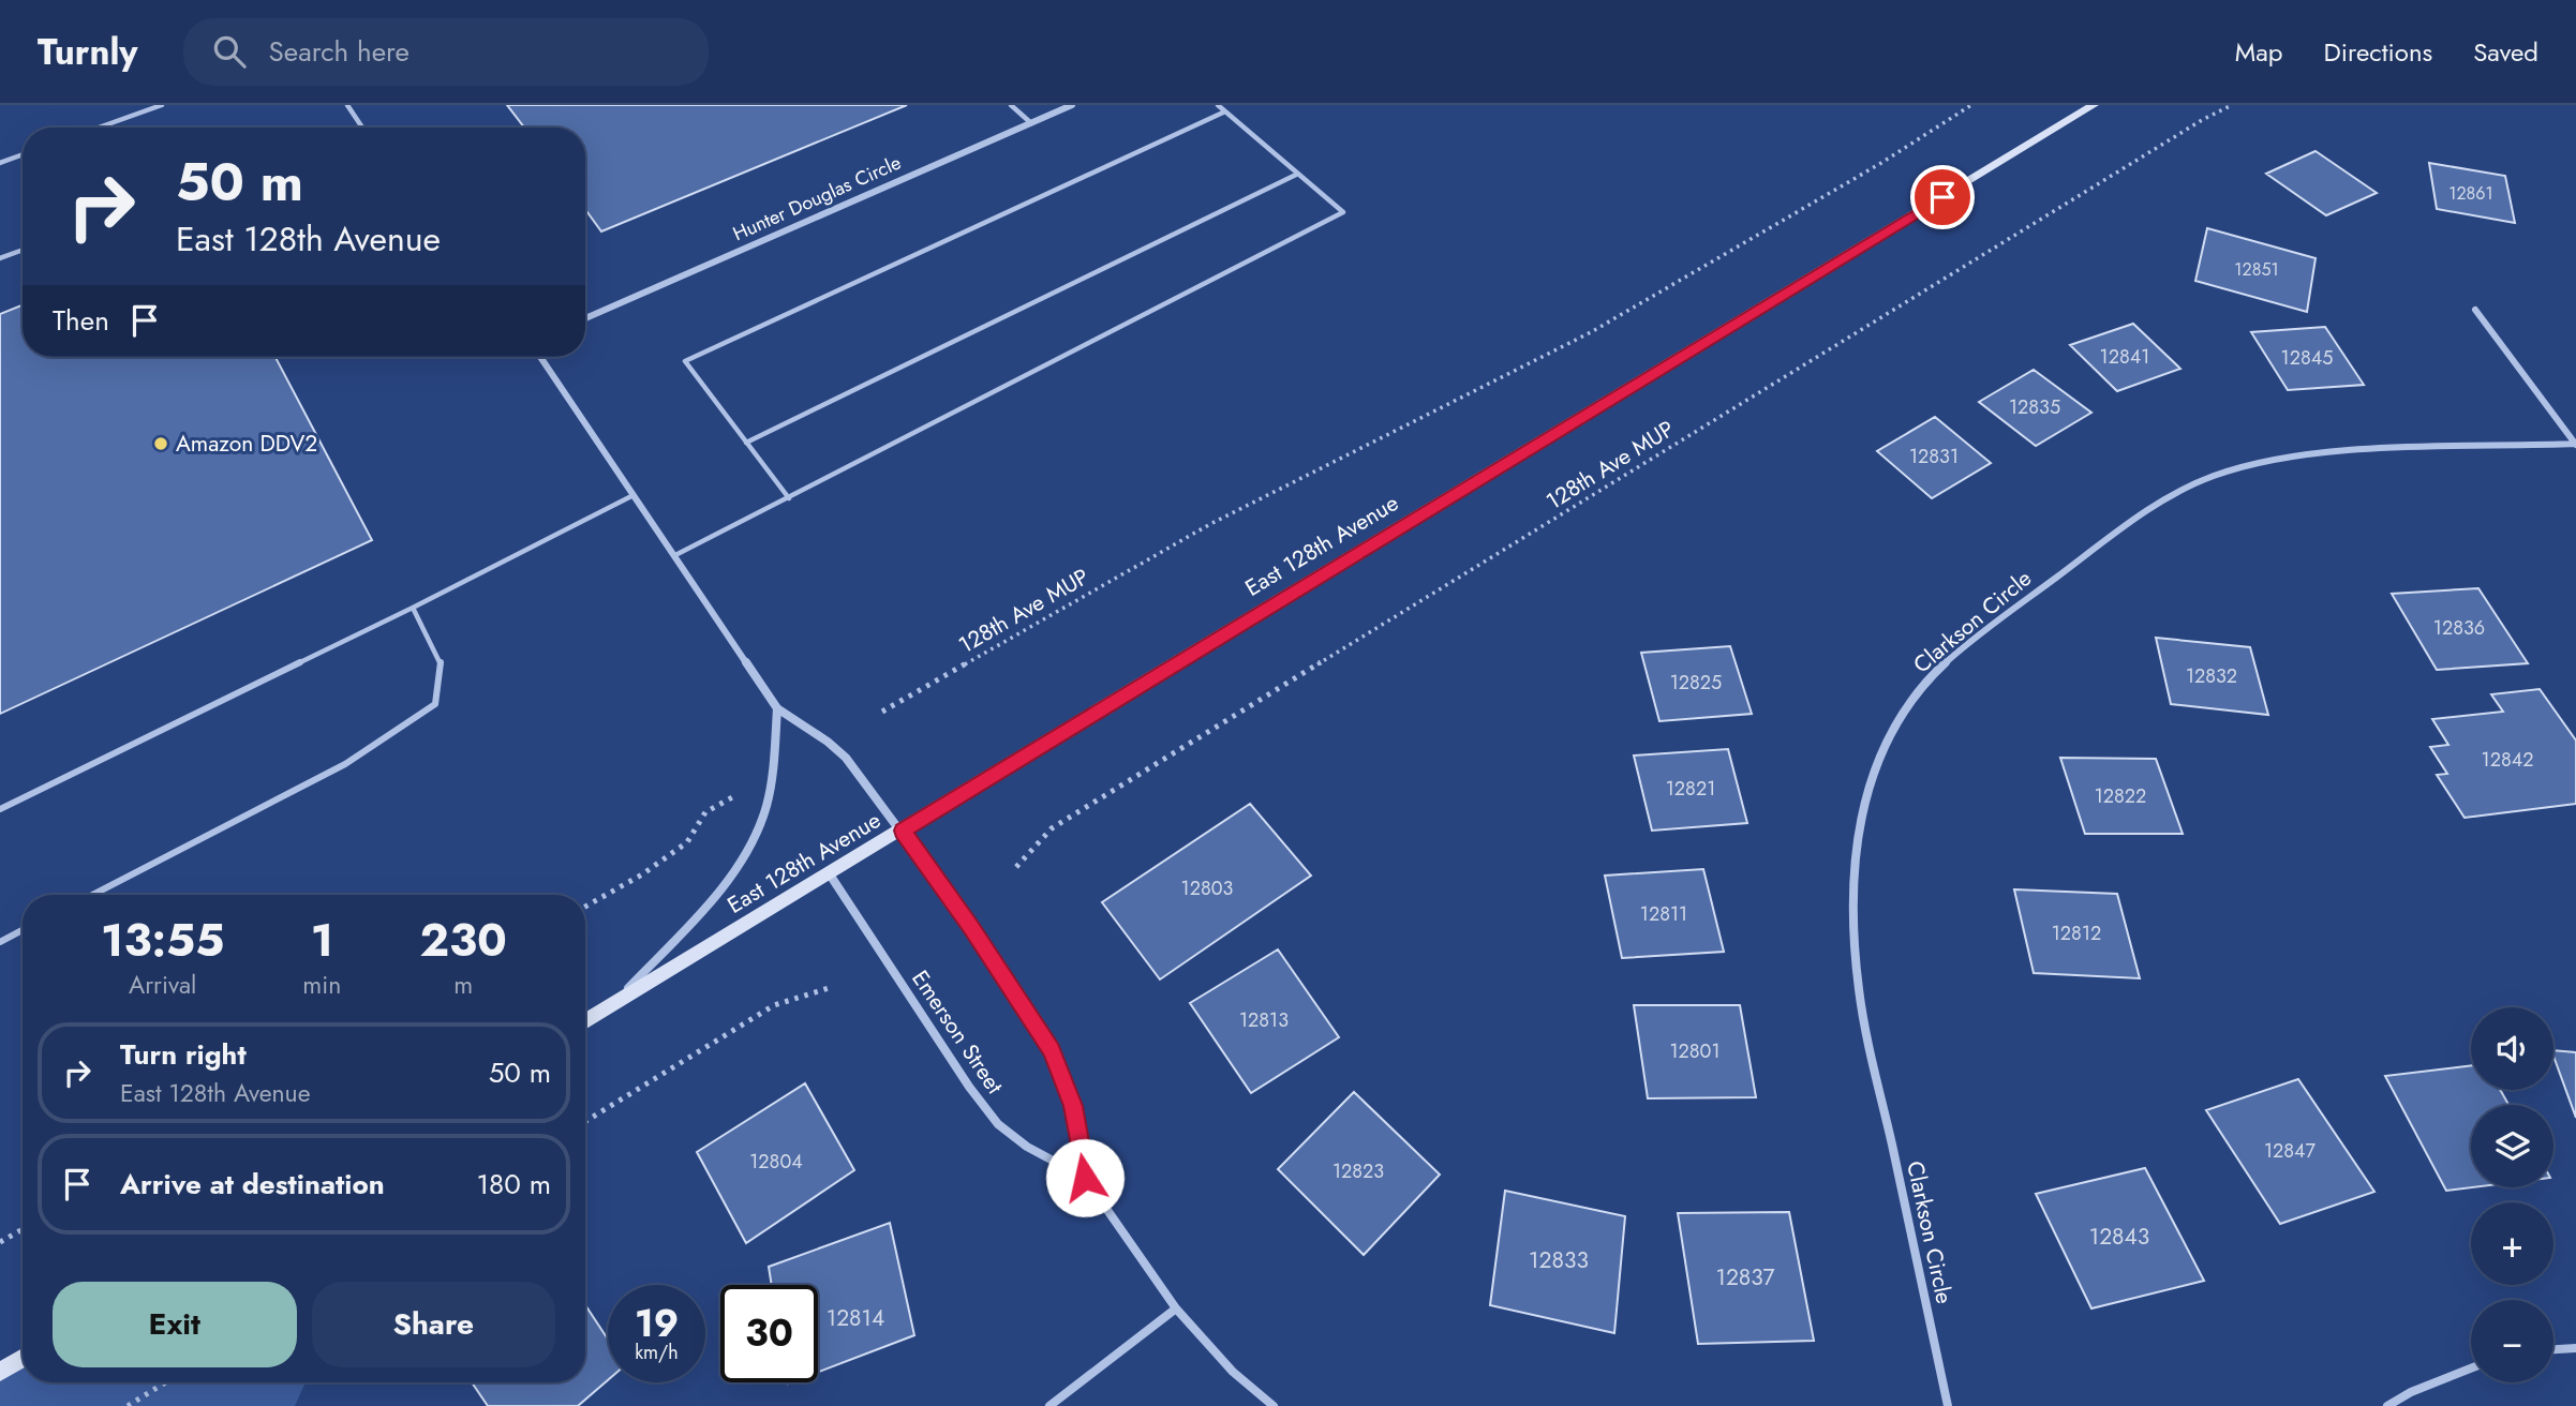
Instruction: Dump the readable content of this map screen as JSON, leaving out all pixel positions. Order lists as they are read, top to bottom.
{
  "streets": {
    "main road": ["East 128th Avenue"],
    "street": ["Hunter Douglas Circle", "Clarkson Circle", "Emerson Street"],
    "path": ["128th Ave MUP"]
  },
  "crossings": [
    ["East 128th Avenue", "Emerson Street"]
  ],
  "places": ["Amazon DDV2"],
  "house_numbers": [
    "12861",
    "12851",
    "12841",
    "12845",
    "12835",
    "12831",
    "12836",
    "12832",
    "12825",
    "12842",
    "12821",
    "12822",
    "12803",
    "12811",
    "12812",
    "12813",
    "12801",
    "12847",
    "12804",
    "12823",
    "12843",
    "12833",
    "12837",
    "12814"
  ],
  "page": {
    "header": "Turnly",
    "search": "Search here",
    "nav": ["Map", "Directions", "Saved"],
    "turn": ["50 m", "East 128th Avenue"],
    "then": "Then",
    "eta": [
      "13:55",
      "Arrival",
      "1",
      "min",
      "230",
      "m"
    ],
    "map_buttons": ["+", "−"],
    "list": [
      {
        "name": "Turn right",
        "note": "East 128th Avenue",
        "value": "50 m"
      },
      {
        "name": "Arrive at destination",
        "value": "180 m"
      }
    ],
    "buttons": ["Exit", "Share"],
    "speed": "19 km/h",
    "limit": "30"
  }
}
